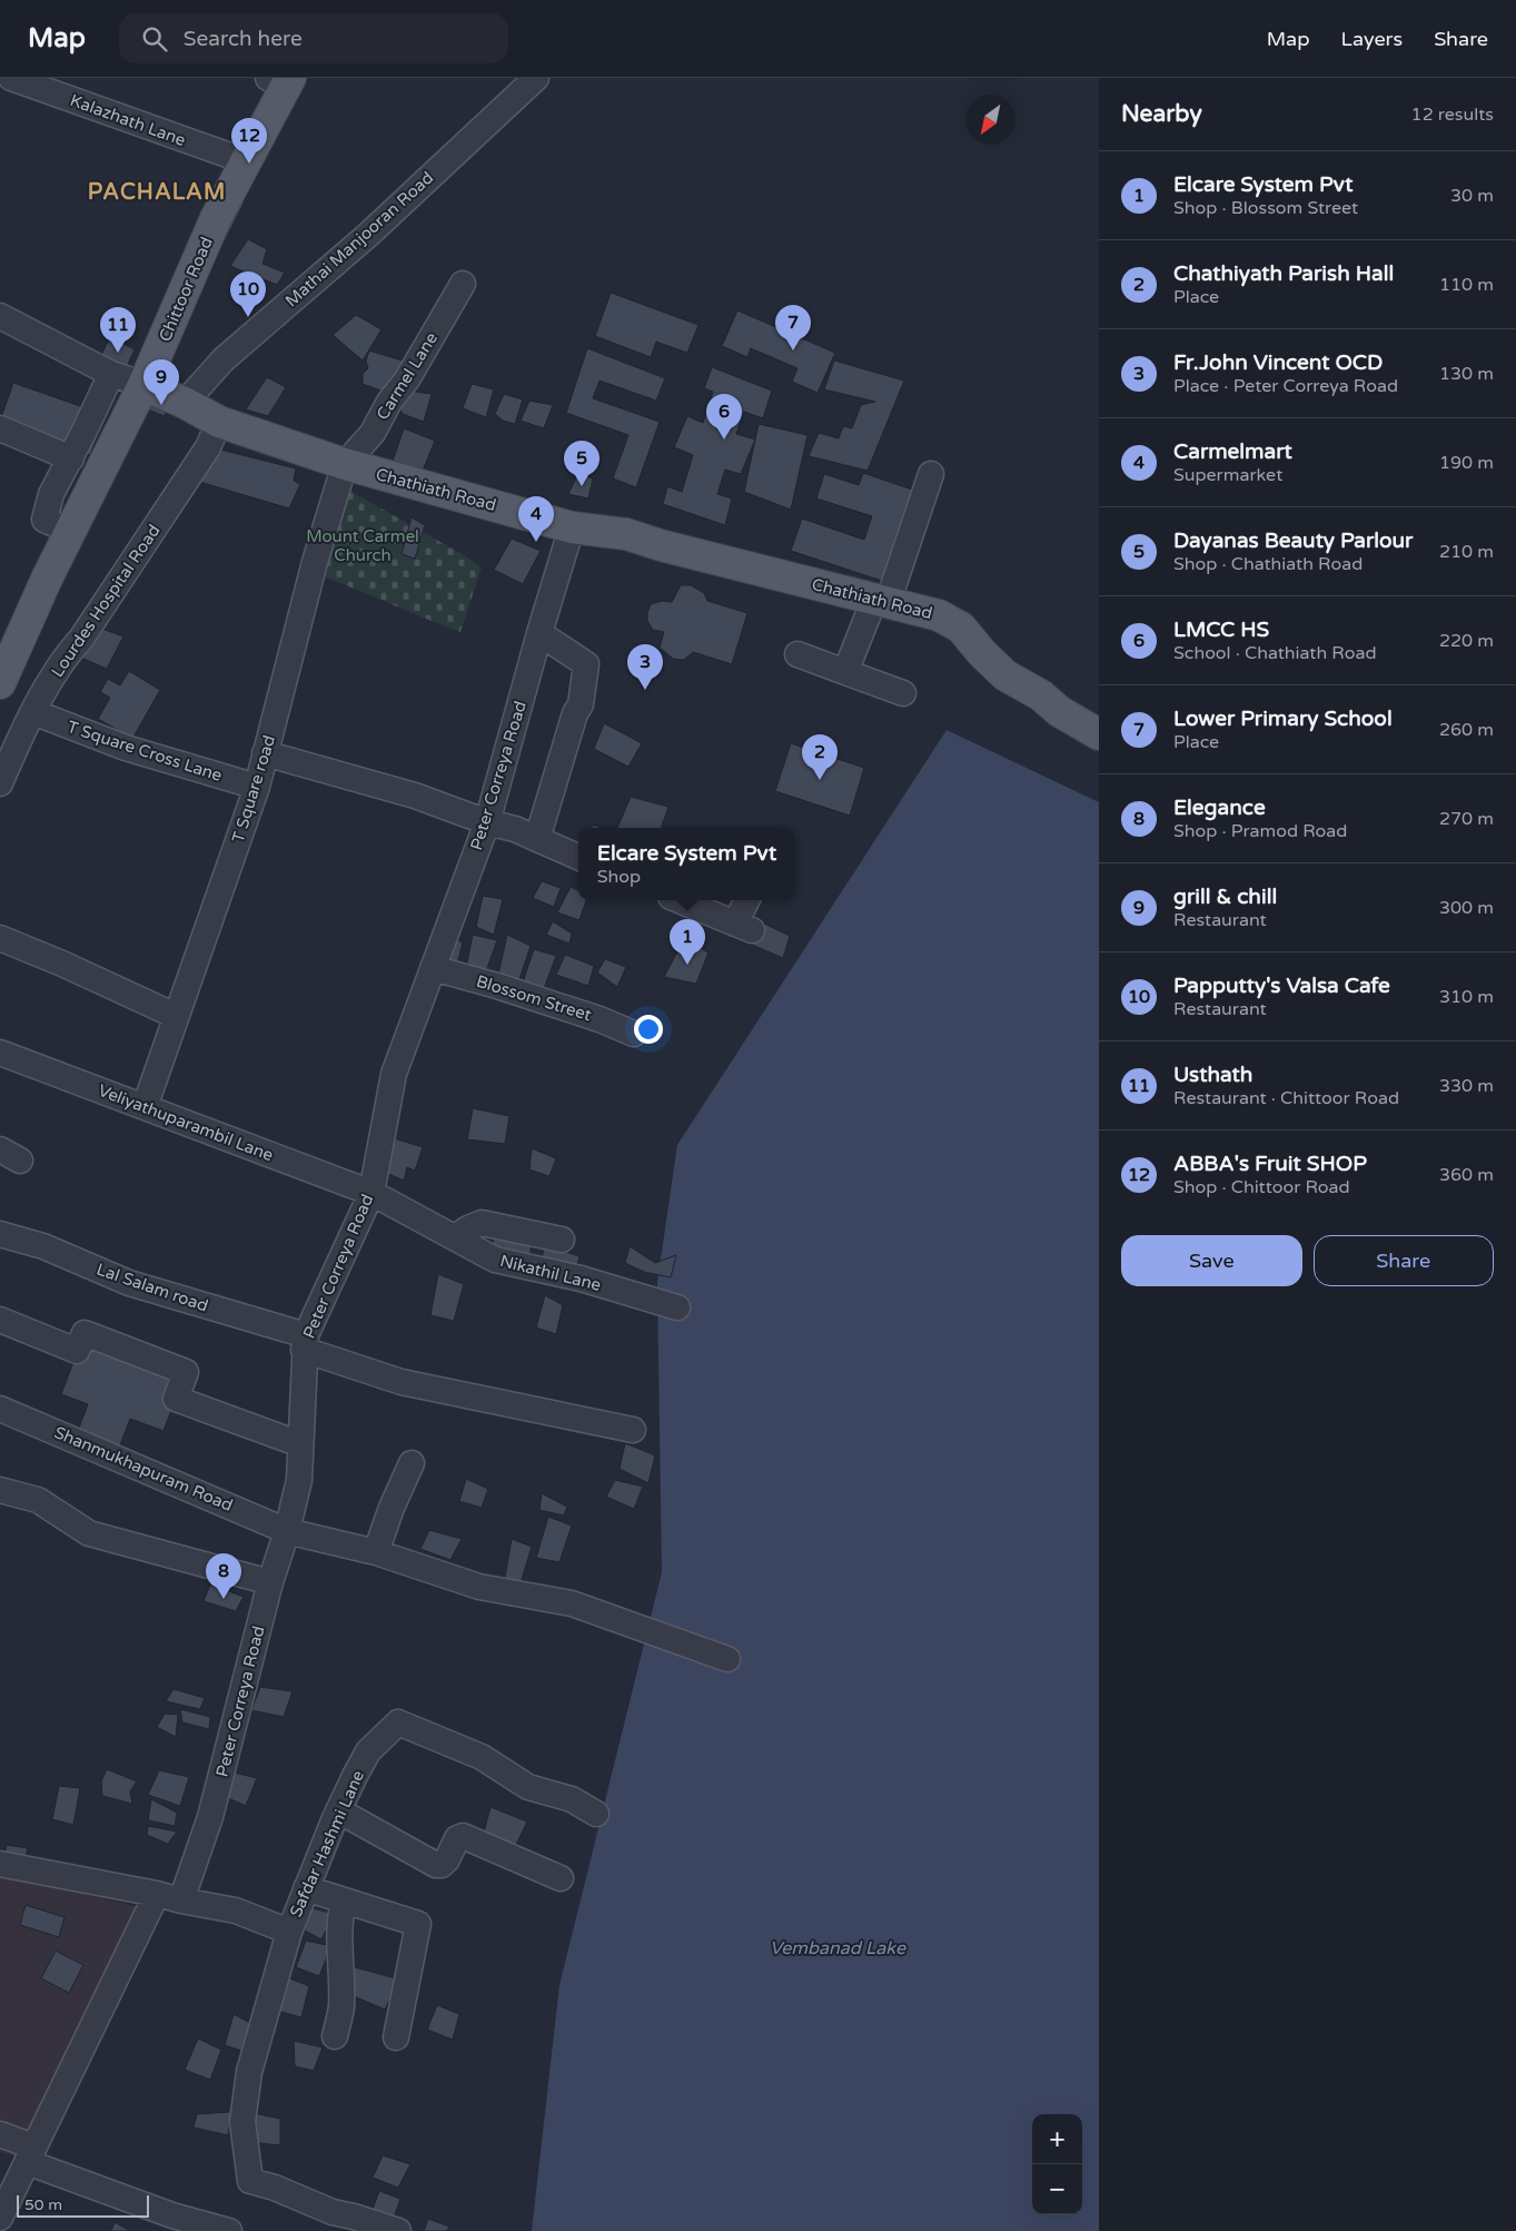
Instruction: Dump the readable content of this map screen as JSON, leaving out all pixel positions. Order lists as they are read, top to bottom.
{
  "streets": {
    "main road": ["Chittoor Road", "Chathiath Road"],
    "street": [
      "Kalazhath Lane",
      "Mathai Manjooran Road",
      "Carmel Lane",
      "Lourdes Hospital Road",
      "T Square Cross Lane",
      "Peter Correya Road",
      "T Square road",
      "Blossom Street",
      "Veliyathuparambil Lane",
      "Nikathil Lane",
      "Lal Salam road",
      "Shanmukhapuram Road",
      "Safdar Hashmi Lane"
    ]
  },
  "crossings": [
    ["Kalazhath Lane", "Chittoor Road"],
    ["Mathai Manjooran Road", "Chathiath Road"],
    ["Chittoor Road", "Chathiath Road"],
    ["Carmel Lane", "Chathiath Road"],
    ["Carmel Lane", "T Square road"],
    ["Chathiath Road", "Lourdes Hospital Road"],
    ["Chathiath Road", "Peter Correya Road"],
    ["Chathiath Road", "T Square road"],
    ["Lourdes Hospital Road", "T Square Cross Lane"],
    ["T Square Cross Lane", "T Square road"],
    ["Peter Correya Road", "Blossom Street"],
    ["Peter Correya Road", "Veliyathuparambil Lane"],
    ["Peter Correya Road", "Nikathil Lane"],
    ["Peter Correya Road", "Lal Salam road"],
    ["Peter Correya Road", "Shanmukhapuram Road"],
    ["Peter Correya Road", "Safdar Hashmi Lane"],
    ["T Square road", "Veliyathuparambil Lane"],
    ["Veliyathuparambil Lane", "Nikathil Lane"]
  ],
  "districts": ["PACHALAM"],
  "water": ["Vembanad Lake"],
  "parks": ["Mount Carmel Church"],
  "scale_bar": "50 m",
  "north": "bottom left",
  "page": {
    "header": "Map",
    "search": "Search here",
    "nav": ["Map", "Layers", "Share"],
    "heading": ["Nearby", "12 results"],
    "pins": [
      "12",
      "10",
      "7",
      "11",
      "9",
      "6",
      "5",
      "4",
      "3",
      "2",
      "1",
      "8"
    ],
    "list": [
      {
        "mark": "1",
        "name": "Elcare System Pvt",
        "note": "Shop · Blossom Street",
        "value": "30 m"
      },
      {
        "mark": "2",
        "name": "Chathiyath Parish Hall",
        "note": "Place",
        "value": "110 m"
      },
      {
        "mark": "3",
        "name": "Fr.John Vincent OCD",
        "note": "Place · Peter Correya Road",
        "value": "130 m"
      },
      {
        "mark": "4",
        "name": "Carmelmart",
        "note": "Supermarket",
        "value": "190 m"
      },
      {
        "mark": "5",
        "name": "Dayanas Beauty Parlour",
        "note": "Shop · Chathiath Road",
        "value": "210 m"
      },
      {
        "mark": "6",
        "name": "LMCC HS",
        "note": "School · Chathiath Road",
        "value": "220 m"
      },
      {
        "mark": "7",
        "name": "Lower Primary School",
        "note": "Place",
        "value": "260 m"
      },
      {
        "mark": "8",
        "name": "Elegance",
        "note": "Shop · Pramod Road",
        "value": "270 m"
      },
      {
        "mark": "9",
        "name": "grill & chill",
        "note": "Restaurant",
        "value": "300 m"
      },
      {
        "mark": "10",
        "name": "Papputty's Valsa Cafe",
        "note": "Restaurant",
        "value": "310 m"
      },
      {
        "mark": "11",
        "name": "Usthath",
        "note": "Restaurant · Chittoor Road",
        "value": "330 m"
      },
      {
        "mark": "12",
        "name": "ABBA's Fruit SHOP",
        "note": "Shop · Chittoor Road",
        "value": "360 m"
      }
    ],
    "popup": ["Elcare System Pvt", "Shop"],
    "buttons": ["Save", "Share"],
    "map_buttons": ["+", "−"],
    "scale": "50 m"
  }
}
